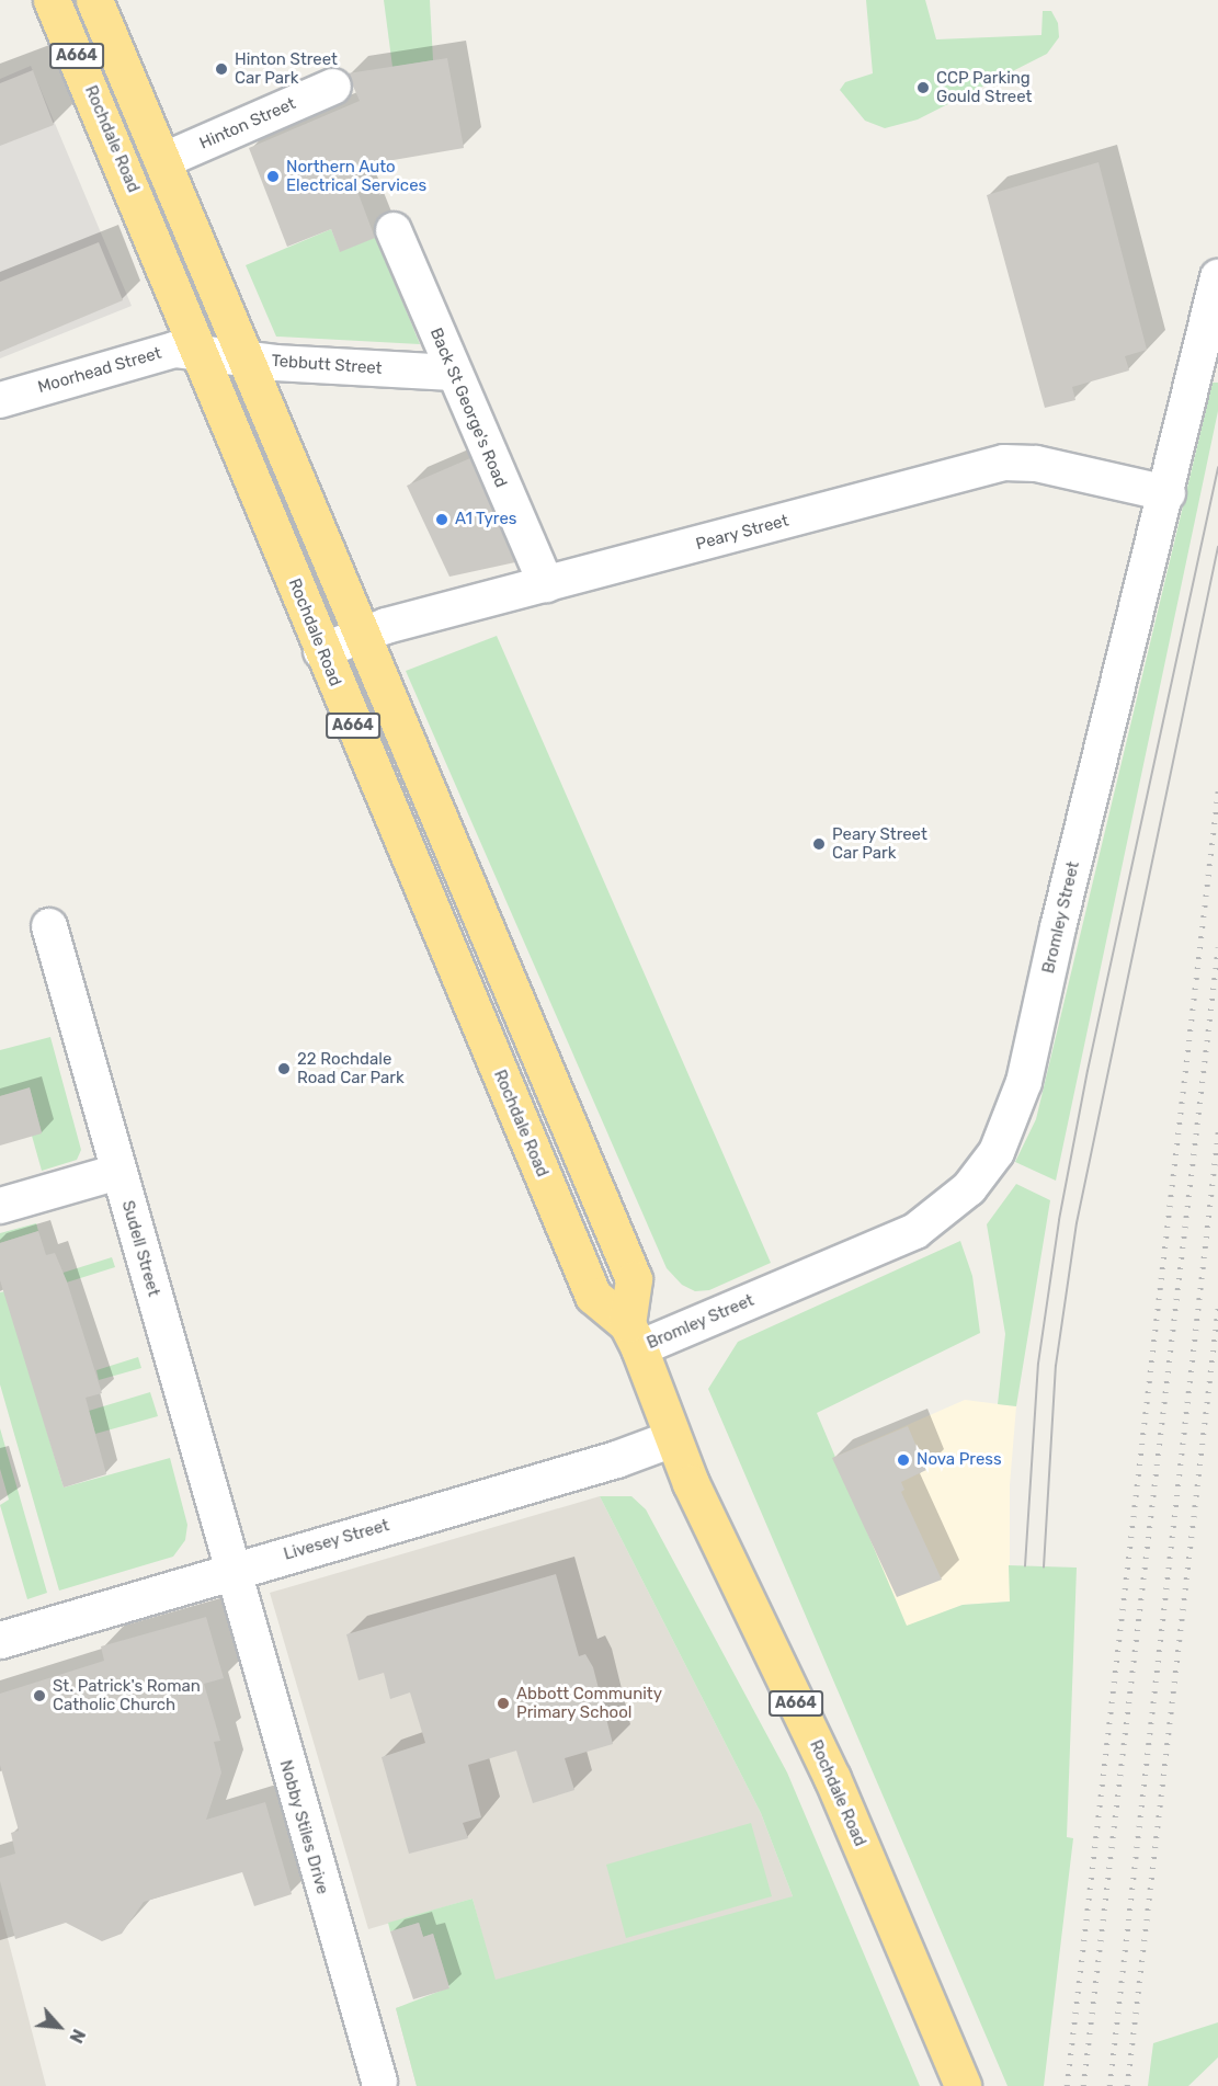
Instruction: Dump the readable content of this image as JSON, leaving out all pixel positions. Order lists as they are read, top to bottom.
{
  "streets": {
    "highway": ["A664", "Rochdale Road"],
    "street": [
      "Hinton Street",
      "Tebbutt Street",
      "Moorhead Street",
      "Back St George's Road",
      "Peary Street",
      "Bromley Street",
      "Sudell Street",
      "Livesey Street",
      "Nobby Stiles Drive"
    ]
  },
  "crossings": [
    ["Hinton Street", "Rochdale Road"],
    ["Rochdale Road", "Tebbutt Street"],
    ["Rochdale Road", "Moorhead Street"],
    ["Rochdale Road", "Peary Street"],
    ["Rochdale Road", "Bromley Street"],
    ["Rochdale Road", "Livesey Street"],
    ["Tebbutt Street", "Moorhead Street"],
    ["Tebbutt Street", "Back St George's Road"],
    ["Back St George's Road", "Peary Street"],
    ["Peary Street", "Bromley Street"],
    ["Sudell Street", "Livesey Street"],
    ["Sudell Street", "Nobby Stiles Drive"],
    ["Livesey Street", "Nobby Stiles Drive"]
  ],
  "places": [
    "Hinton Street Car Park",
    "CCP Parking Gould Street",
    "Northern Auto Electrical Services",
    "A1 Tyres",
    "Peary Street Car Park",
    "22 Rochdale Road Car Park",
    "Nova Press",
    "St. Patrick's Roman Catholic Church",
    "Abbott Community Primary School"
  ],
  "north": "bottom right"
}
